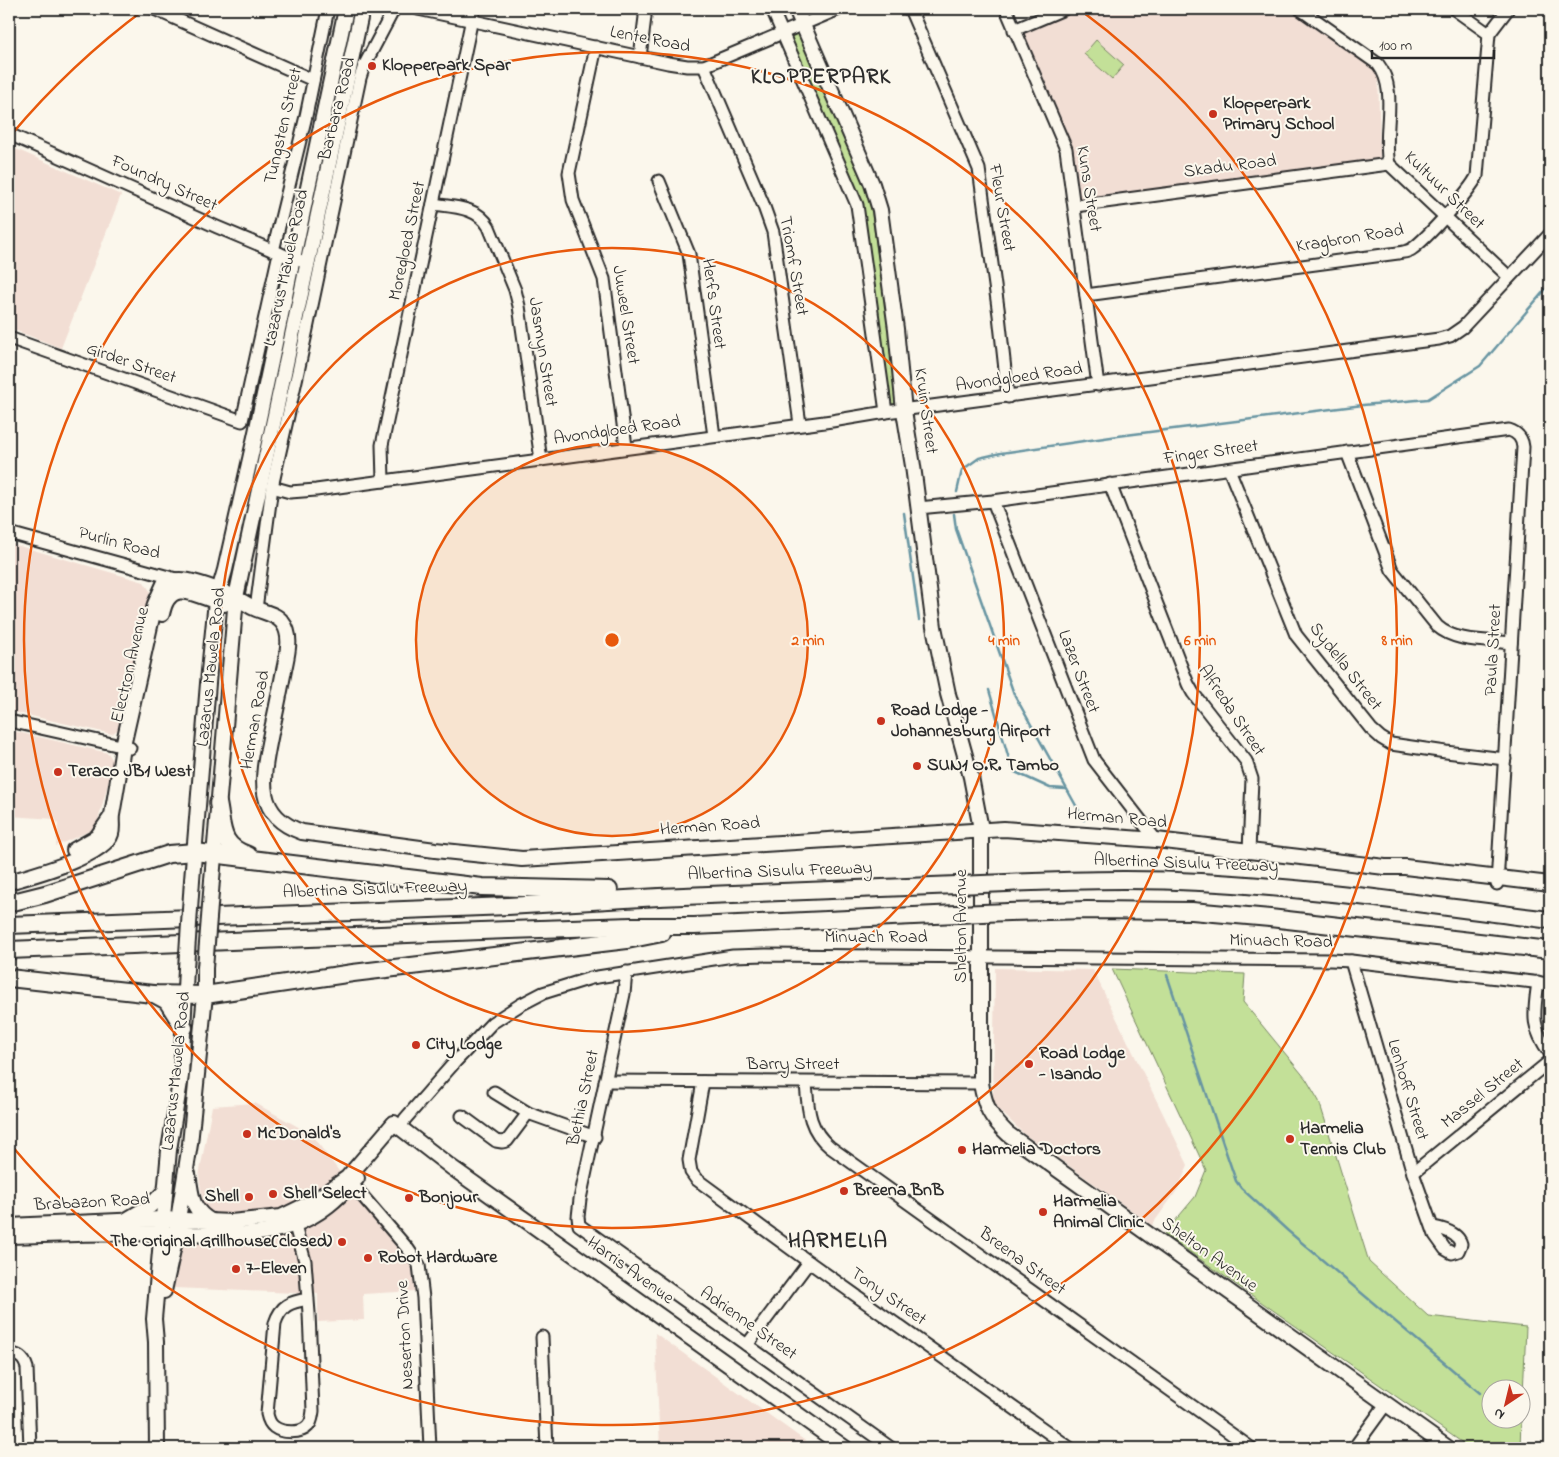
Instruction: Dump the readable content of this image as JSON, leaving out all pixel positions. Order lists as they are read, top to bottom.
{
  "streets": {
    "highway": ["Albertina Sisulu Freeway"],
    "main road": [
      "Lazarus Mawela Road",
      "Kruin Street",
      "Purlin Road",
      "Electron Avenue",
      "Herman Road",
      "Shelton Avenue",
      "Brabazon Road",
      "Harris Avenue"
    ],
    "street": [
      "Lente Road",
      "Barbara Road",
      "Tungsten Street",
      "Skadu Road",
      "Foundry Street",
      "Kuns Street",
      "Kultuur Street",
      "Fleur Street",
      "Kragbron Road",
      "Moregloed Street",
      "Triomf Street",
      "Herfs Street",
      "Juweel Street",
      "Jasmyn Street",
      "Girder Street",
      "Avondgloed Road",
      "Finger Street",
      "Paula Street",
      "Sydella Street",
      "Lazer Street",
      "Alfreda Street",
      "Minuach Road",
      "Barry Street",
      "Lenhoff Street",
      "Massel Street",
      "Bethia Street",
      "Breena Street",
      "Tony Street",
      "Adrienne Street",
      "Neserton Drive"
    ]
  },
  "crossings": [
    ["Lente Road", "Moregloed Street"],
    ["Lente Road", "Triomf Street"],
    ["Lente Road", "Juweel Street"],
    ["Lente Road", "Kruin Street"],
    ["Barbara Road", "Avondgloed Road"],
    ["Barbara Road", "Herman Road"],
    ["Tungsten Street", "Foundry Street"],
    ["Tungsten Street", "Girder Street"],
    ["Skadu Road", "Kuns Street"],
    ["Skadu Road", "Kultuur Street"],
    ["Foundry Street", "Lazarus Mawela Road"],
    ["Kuns Street", "Kragbron Road"],
    ["Kuns Street", "Avondgloed Road"],
    ["Kultuur Street", "Kragbron Road"],
    ["Kultuur Street", "Avondgloed Road"],
    ["Fleur Street", "Avondgloed Road"],
    ["Moregloed Street", "Jasmyn Street"],
    ["Moregloed Street", "Avondgloed Road"],
    ["Triomf Street", "Avondgloed Road"],
    ["Lazarus Mawela Road", "Purlin Road"],
    ["Lazarus Mawela Road", "Electron Avenue"],
    ["Lazarus Mawela Road", "Herman Road"],
    ["Lazarus Mawela Road", "Brabazon Road"],
    ["Herfs Street", "Avondgloed Road"],
    ["Juweel Street", "Avondgloed Road"],
    ["Jasmyn Street", "Avondgloed Road"],
    ["Avondgloed Road", "Kruin Street"],
    ["Kruin Street", "Finger Street"],
    ["Kruin Street", "Herman Road"],
    ["Kruin Street", "Shelton Avenue"],
    ["Finger Street", "Paula Street"],
    ["Finger Street", "Sydella Street"],
    ["Finger Street", "Lazer Street"],
    ["Finger Street", "Alfreda Street"],
    ["Purlin Road", "Electron Avenue"],
    ["Purlin Road", "Herman Road"],
    ["Paula Street", "Sydella Street"],
    ["Paula Street", "Herman Road"],
    ["Electron Avenue", "Herman Road"],
    ["Lazer Street", "Herman Road"],
    ["Alfreda Street", "Herman Road"],
    ["Herman Road", "Shelton Avenue"],
    ["Shelton Avenue", "Minuach Road"],
    ["Shelton Avenue", "Barry Street"],
    ["Minuach Road", "Lenhoff Street"],
    ["Minuach Road", "Bethia Street"],
    ["Minuach Road", "Harris Avenue"],
    ["Barry Street", "Bethia Street"],
    ["Barry Street", "Breena Street"],
    ["Barry Street", "Tony Street"],
    ["Lenhoff Street", "Massel Street"],
    ["Bethia Street", "Adrienne Street"]
  ],
  "districts": ["KLOPPERPARK", "HARMELIA"],
  "places": [
    "Klopperpark Spar",
    "Klopperpark Primary School",
    "Road Lodge - Johannesburg Airport",
    "SUN1 O.R. Tambo",
    "Teraco JB1 West",
    "City Lodge",
    "Road Lodge - Isando",
    "McDonald's",
    "Harmelia Tennis Club",
    "Harmelia Doctors",
    "Breena BnB",
    "Shell Select",
    "Shell",
    "Bonjour",
    "Harmelia Animal Clinic",
    "The Original Grillhouse(closed)",
    "Robot Hardware",
    "7-Eleven"
  ],
  "scale_bar": "100 m",
  "north": "bottom left",
  "rings": [
    "2 min",
    "4 min",
    "6 min",
    "8 min"
  ]
}
